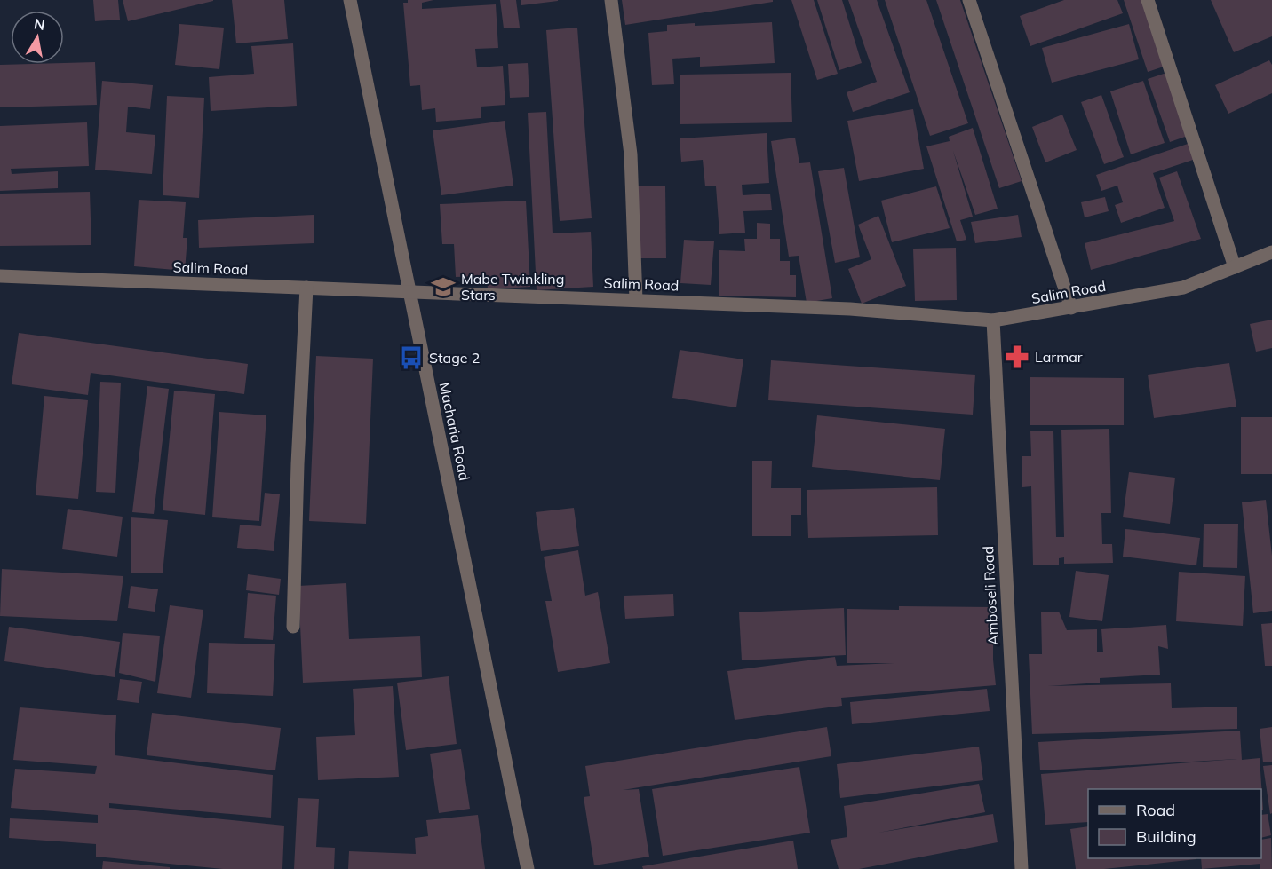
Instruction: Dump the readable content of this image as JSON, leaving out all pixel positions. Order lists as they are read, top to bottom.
{
  "streets": {
    "street": ["Salim Road", "Macharia Road", "Amboseli Road"]
  },
  "crossings": [
    ["Salim Road", "Macharia Road"],
    ["Salim Road", "Amboseli Road"]
  ],
  "places": {
    "school or university": ["Mabe Twinkling Stars"],
    "pharmacy": ["Larmar"],
    "bus stop": ["Stage 2"]
  },
  "legend": ["Road", "Building"],
  "north": "top"
}
